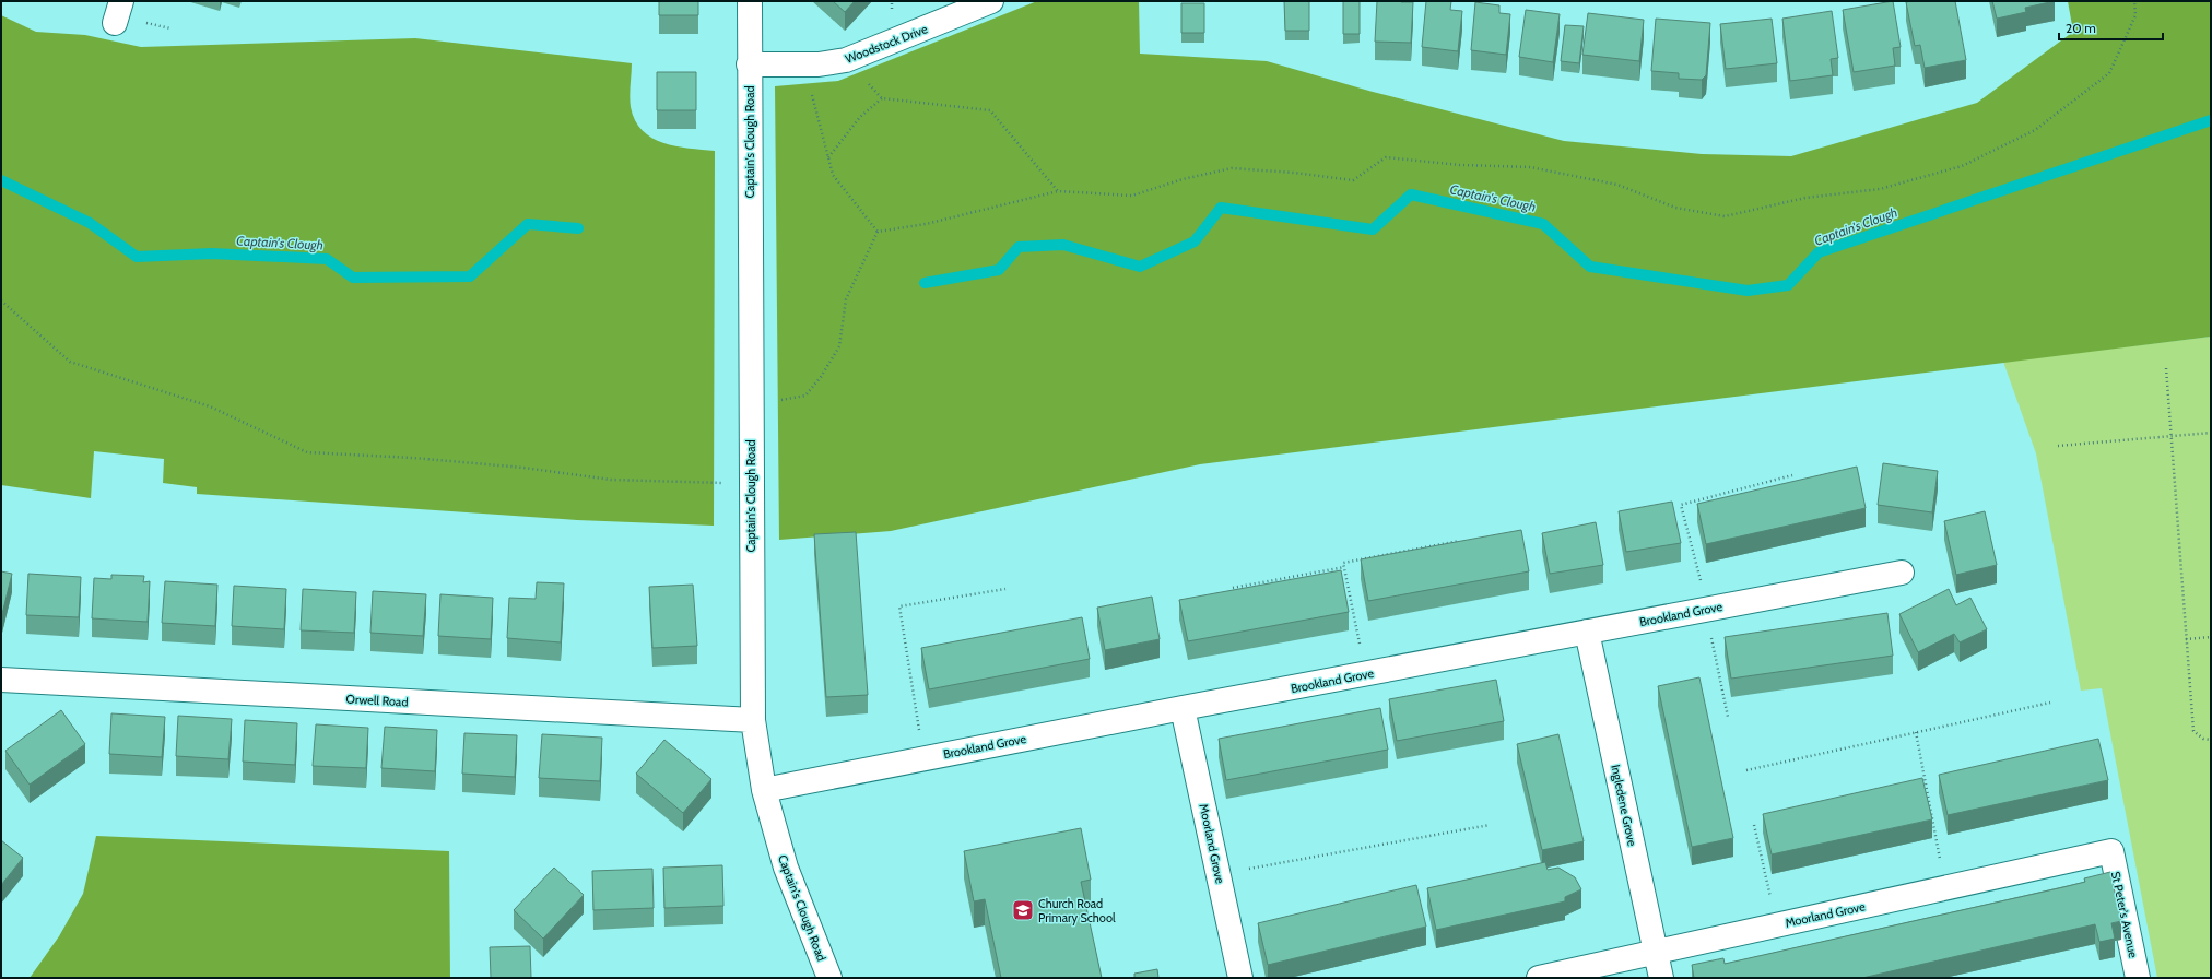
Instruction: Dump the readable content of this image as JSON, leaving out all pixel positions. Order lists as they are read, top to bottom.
{
  "streets": {
    "street": [
      "Woodstock Drive",
      "Captain's Clough Road",
      "Brookland Grove",
      "Orwell Road",
      "Ingledene Grove",
      "Moorland Grove",
      "St Peter's Avenue"
    ]
  },
  "crossings": [
    ["Woodstock Drive", "Captain's Clough Road"],
    ["Captain's Clough Road", "Brookland Grove"],
    ["Captain's Clough Road", "Orwell Road"],
    ["Brookland Grove", "Ingledene Grove"],
    ["Brookland Grove", "Moorland Grove"],
    ["Ingledene Grove", "Moorland Grove"],
    ["Moorland Grove", "St Peter's Avenue"]
  ],
  "water": ["Captain's Clough"],
  "places": {
    "school or university": ["Church Road Primary School"]
  },
  "scale_bar": "20 m"
}
